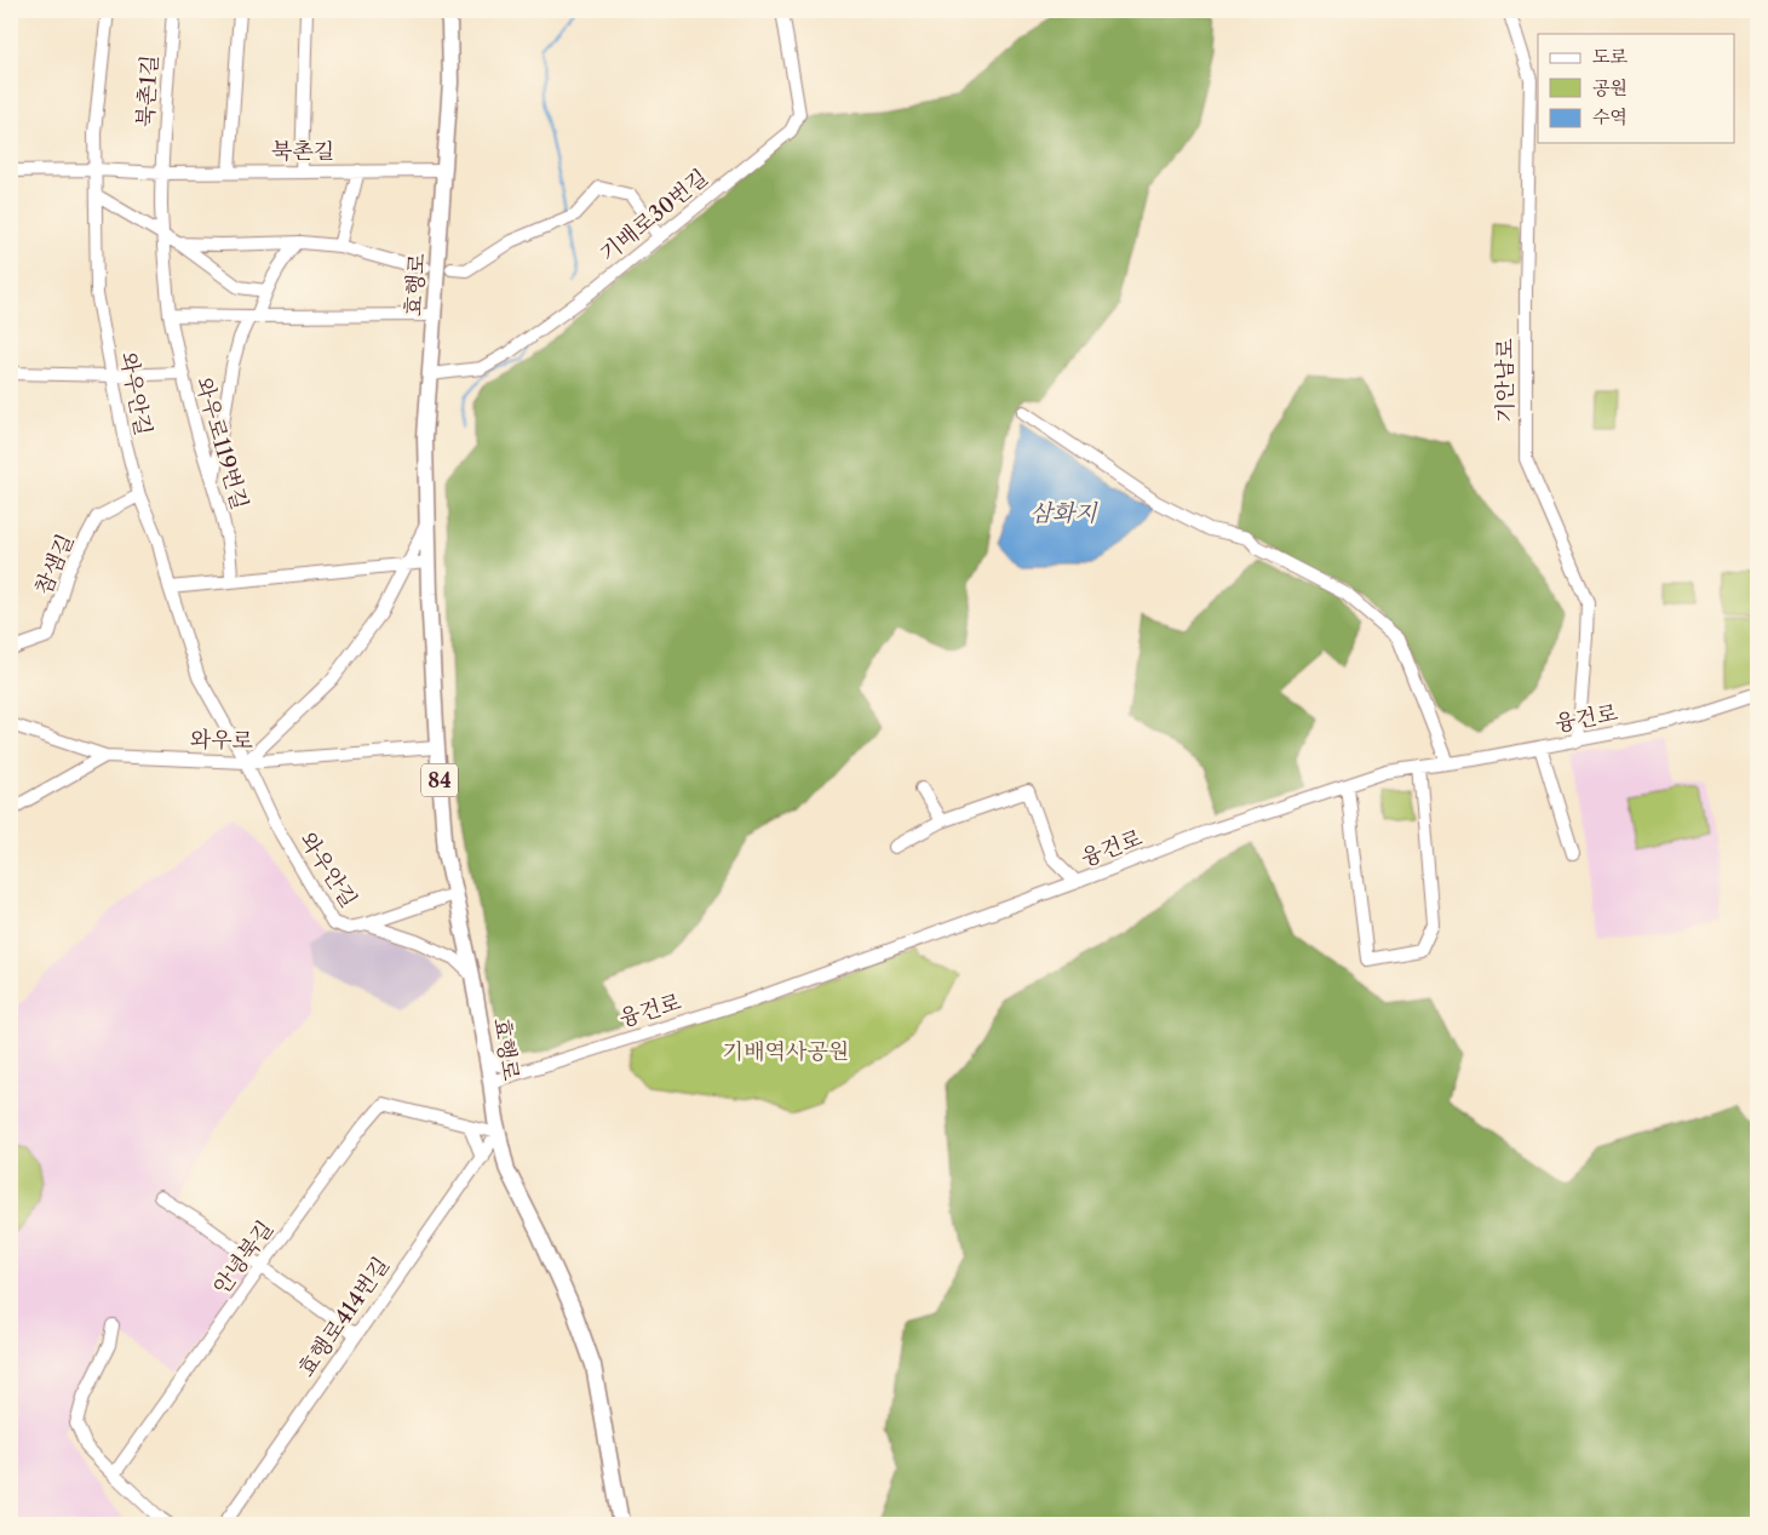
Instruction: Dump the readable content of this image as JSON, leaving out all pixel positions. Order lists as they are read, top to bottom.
{
  "streets": {
    "main road": ["효행로", "84"],
    "street": [
      "북촌1길",
      "북촌길",
      "기배로30번길",
      "기안남로",
      "와우안길",
      "와우로119번길",
      "참샘길",
      "융건로",
      "와우로",
      "안녕북길",
      "효행로414번길"
    ]
  },
  "crossings": [
    ["북촌1길", "북촌길"],
    ["북촌1길", "와우로119번길"],
    ["북촌길", "효행로"],
    ["북촌길", "와우안길"],
    ["북촌길", "와우로119번길"],
    ["기배로30번길", "효행로"],
    ["효행로", "와우안길"],
    ["효행로", "융건로"],
    ["효행로", "와우로"],
    ["효행로", "안녕북길"],
    ["효행로", "효행로414번길"],
    ["기안남로", "융건로"],
    ["와우안길", "참샘길"],
    ["와우안길", "와우로"],
    ["안녕북길", "효행로414번길"]
  ],
  "water": ["삼화지"],
  "parks": ["기배역사공원"],
  "legend": ["도로", "공원", "수역"]
}
